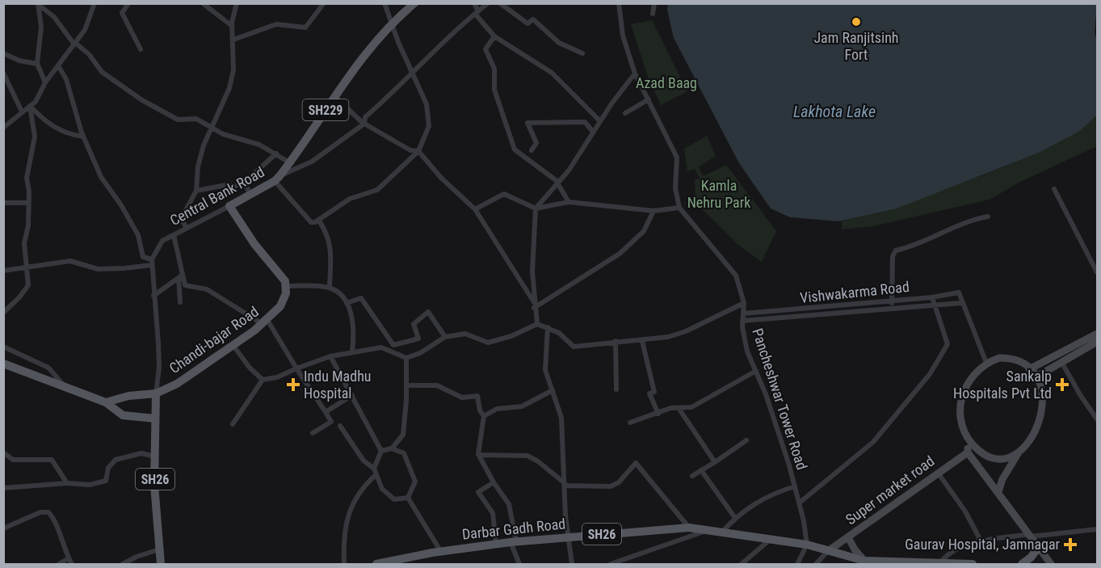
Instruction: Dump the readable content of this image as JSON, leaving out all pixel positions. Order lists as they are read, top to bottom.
{
  "streets": {
    "main road": [
      "SH229",
      "Central Bank Road",
      "Chandi-bajar Road",
      "SH26",
      "Super market road",
      "Darbar Gadh Road"
    ],
    "street": ["Vishwakarma Road", "Pancheshwar Tower Road"]
  },
  "crossings": [
    ["Vishwakarma Road", "Pancheshwar Tower Road"],
    ["Chandi-bajar Road", "SH26"],
    ["Pancheshwar Tower Road", "Darbar Gadh Road"],
    ["SH26", "Super market road"],
    ["SH26", "Darbar Gadh Road"],
    ["Super market road", "Darbar Gadh Road"]
  ],
  "water": ["Lakhota Lake"],
  "parks": ["Azad Baag", "Kamla Nehru Park"],
  "places": {
    "other": ["Jam Ranjitsinh Fort"],
    "health": ["Indu Madhu Hospital", "Sankalp Hospitals Pvt Ltd", "Gaurav Hospital, Jamnagar"]
  }
}
